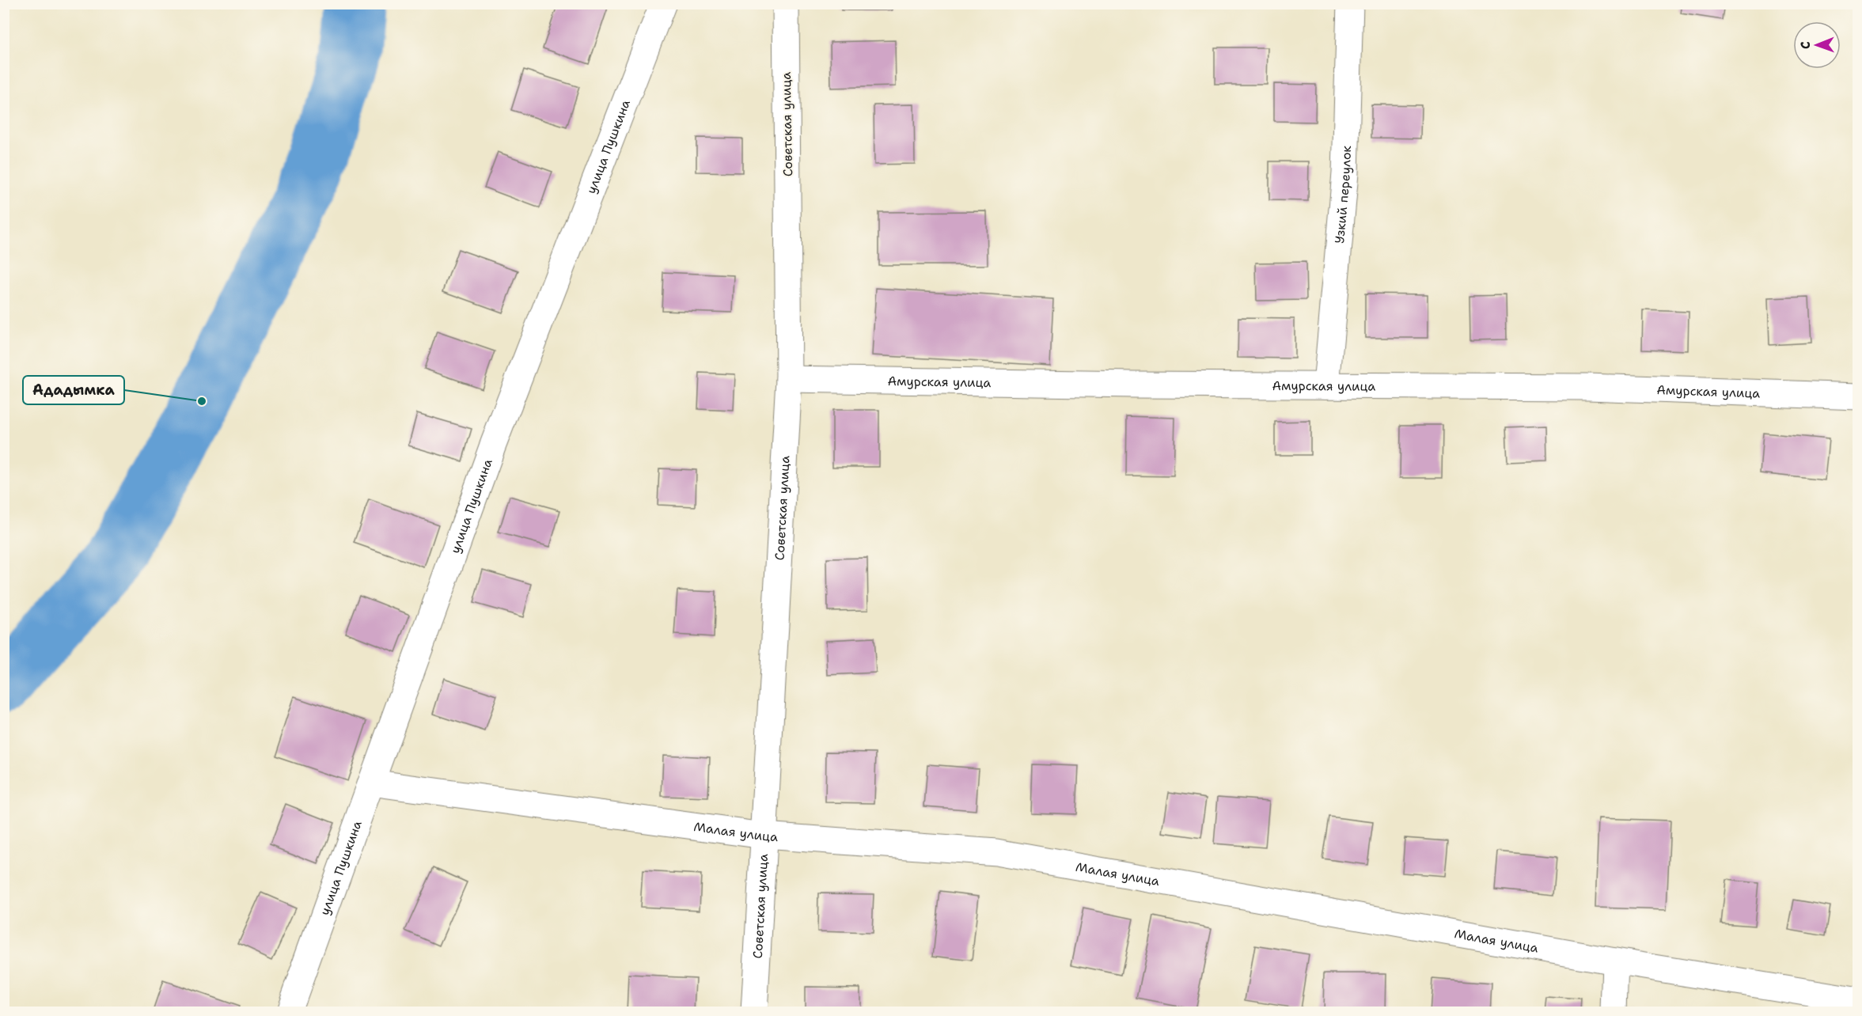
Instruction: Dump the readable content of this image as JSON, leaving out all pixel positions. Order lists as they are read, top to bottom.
{
  "streets": {
    "street": [
      "Советская улица",
      "улица Пушкина",
      "Узкий переулок",
      "Амурская улица",
      "Малая улица"
    ]
  },
  "crossings": [
    ["Советская улица", "Амурская улица"],
    ["Советская улица", "Малая улица"],
    ["улица Пушкина", "Малая улица"],
    ["Узкий переулок", "Амурская улица"]
  ],
  "places": ["Ададымка"],
  "north": "left"
}
